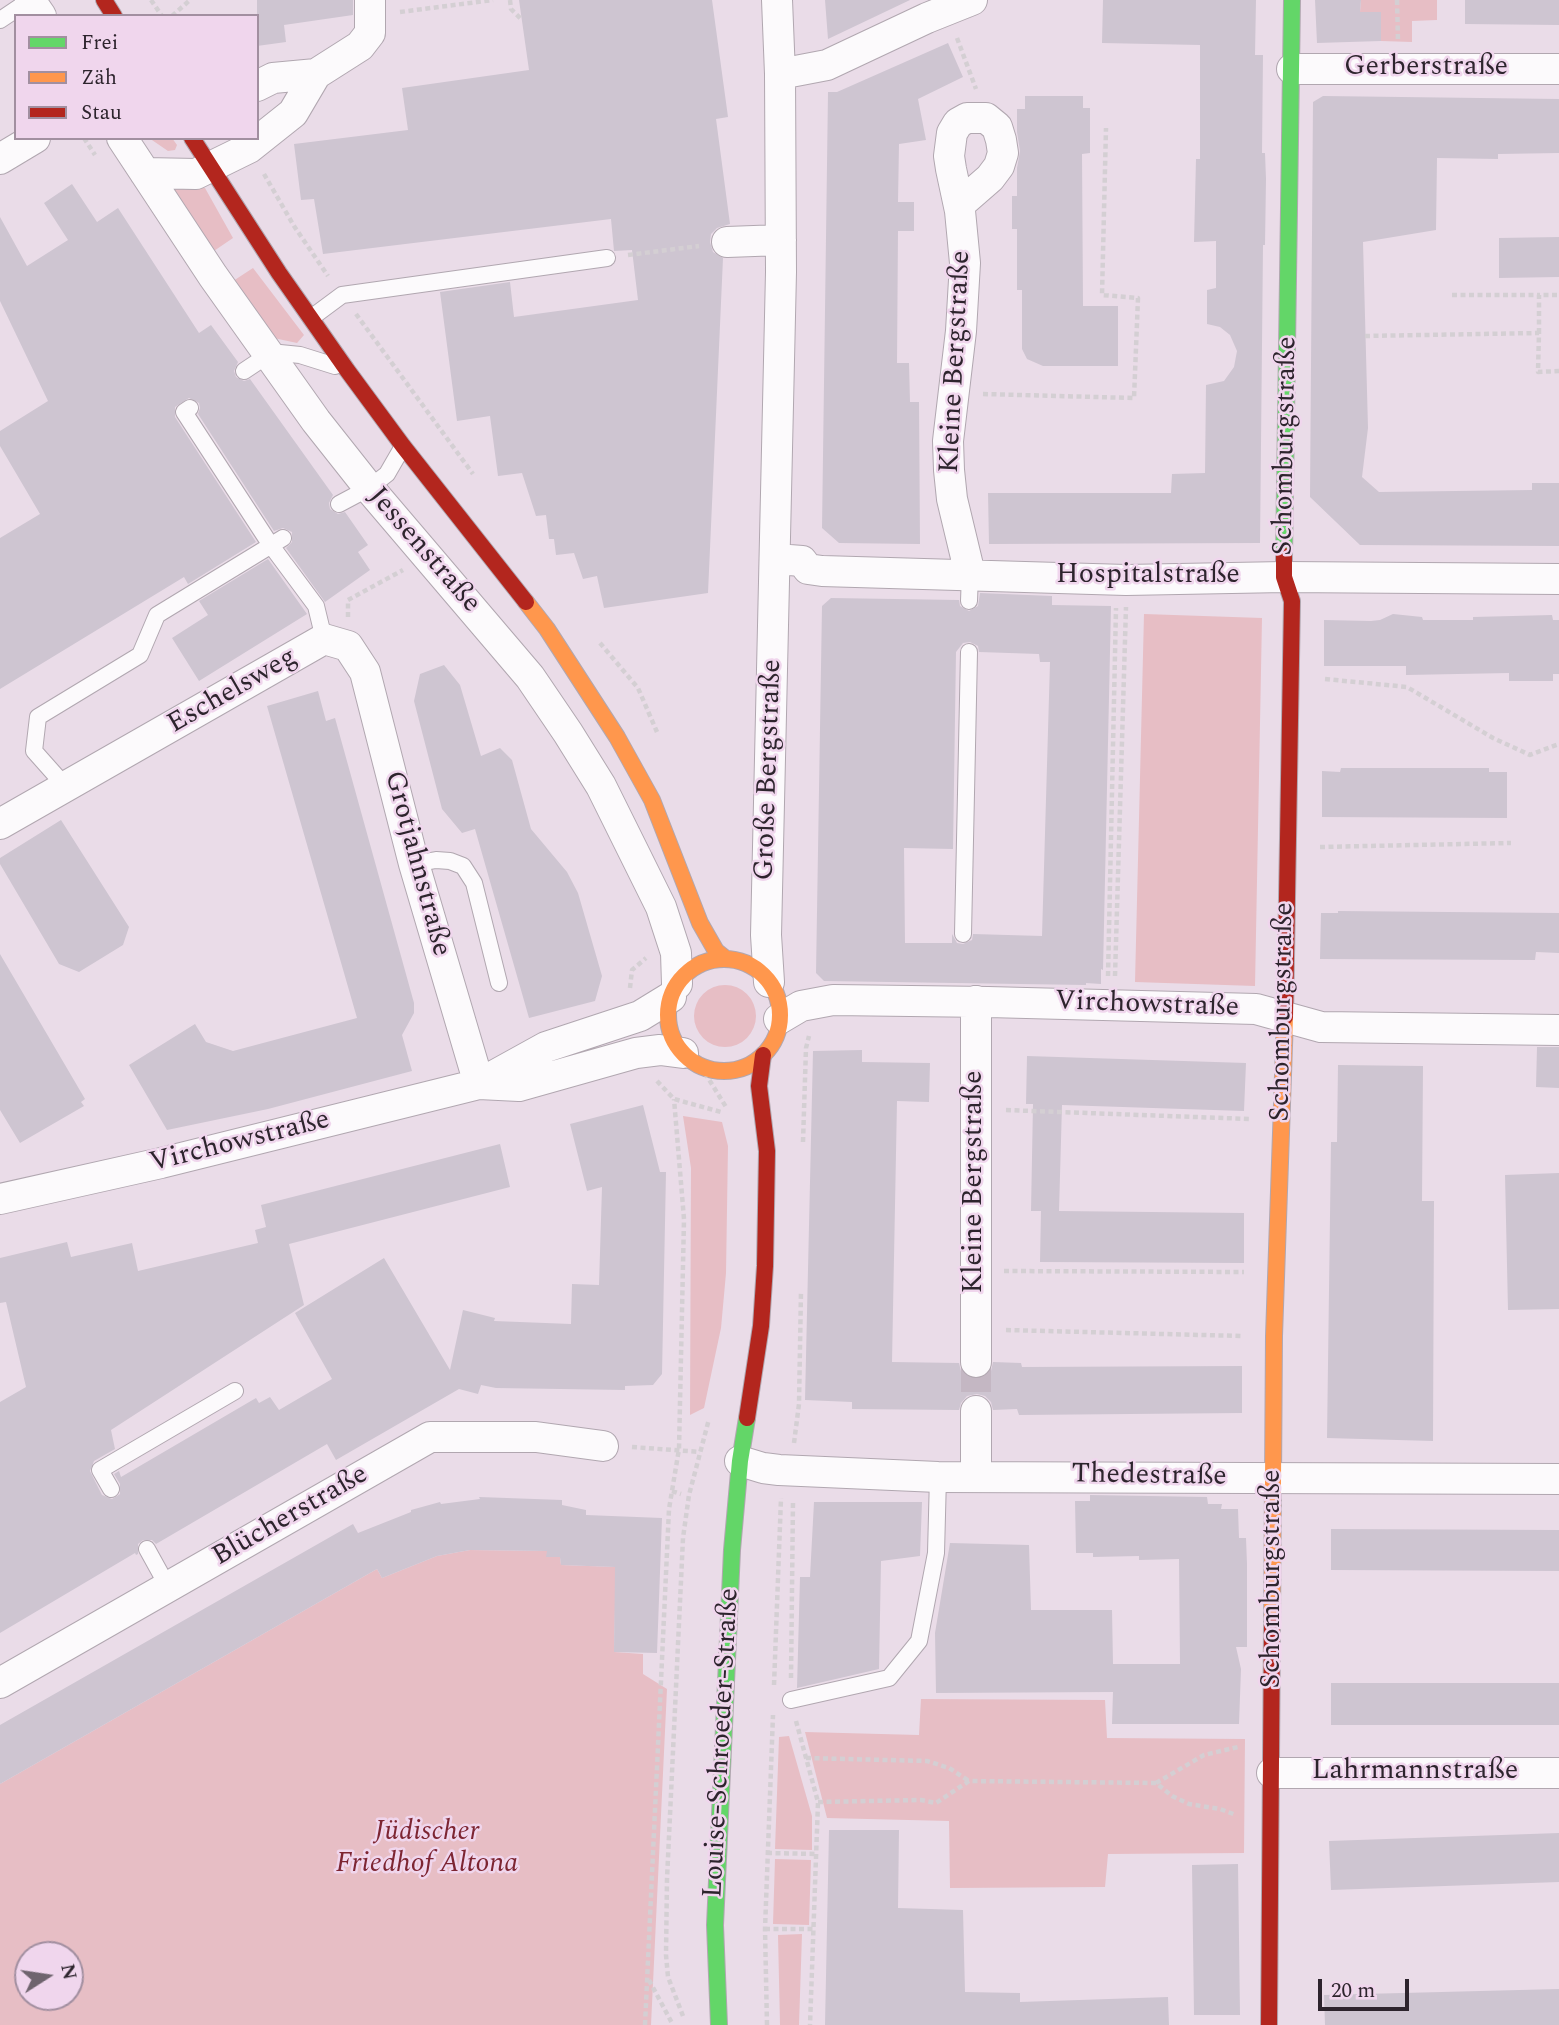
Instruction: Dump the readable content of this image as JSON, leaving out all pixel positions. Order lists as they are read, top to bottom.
{
  "streets": {
    "street": [
      "Gerberstraße",
      "Kleine Bergstraße",
      "Schomburgstraße",
      "Jessenstraße",
      "Hospitalstraße",
      "Eschelsweg",
      "Große Bergstraße",
      "Grotjahnstraße",
      "Virchowstraße",
      "Thedestraße",
      "Blücherstraße",
      "Louise-Schroeder-Straße",
      "Lahrmannstraße"
    ]
  },
  "crossings": [
    ["Gerberstraße", "Schomburgstraße"],
    ["Kleine Bergstraße", "Hospitalstraße"],
    ["Kleine Bergstraße", "Virchowstraße"],
    ["Schomburgstraße", "Hospitalstraße"],
    ["Schomburgstraße", "Virchowstraße"],
    ["Schomburgstraße", "Thedestraße"],
    ["Schomburgstraße", "Lahrmannstraße"],
    ["Jessenstraße", "Große Bergstraße"],
    ["Jessenstraße", "Virchowstraße"],
    ["Hospitalstraße", "Große Bergstraße"],
    ["Eschelsweg", "Grotjahnstraße"],
    ["Große Bergstraße", "Virchowstraße"],
    ["Grotjahnstraße", "Virchowstraße"],
    ["Thedestraße", "Louise-Schroeder-Straße"]
  ],
  "parks": ["Jüdischer Friedhof Altona"],
  "legend": ["Frei", "Zäh", "Stau"],
  "scale_bar": "20 m",
  "north": "right"
}
